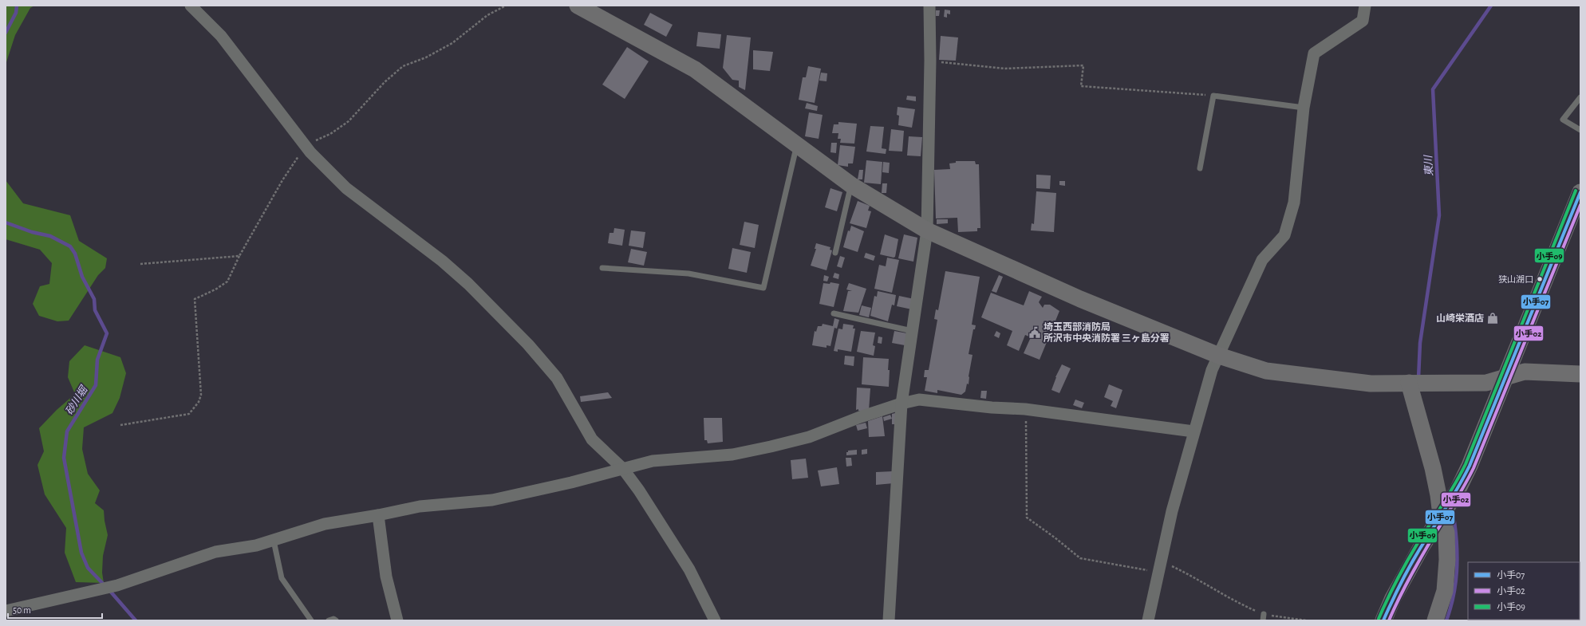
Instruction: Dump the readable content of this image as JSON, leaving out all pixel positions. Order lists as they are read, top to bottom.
{
  "water": ["東川", "砂川堀"],
  "places": {
    "other": ["狭山湖口"],
    "shop": ["山崎栄酒店"],
    "public building": ["埼玉西部消防局 所沢市中央消防署 三ヶ島分署"]
  },
  "lines": ["transit line 小手09", "transit line 小手07", "transit line 小手02"],
  "legend": ["小手07", "小手02", "小手09"],
  "scale_bar": "50 m"
}
